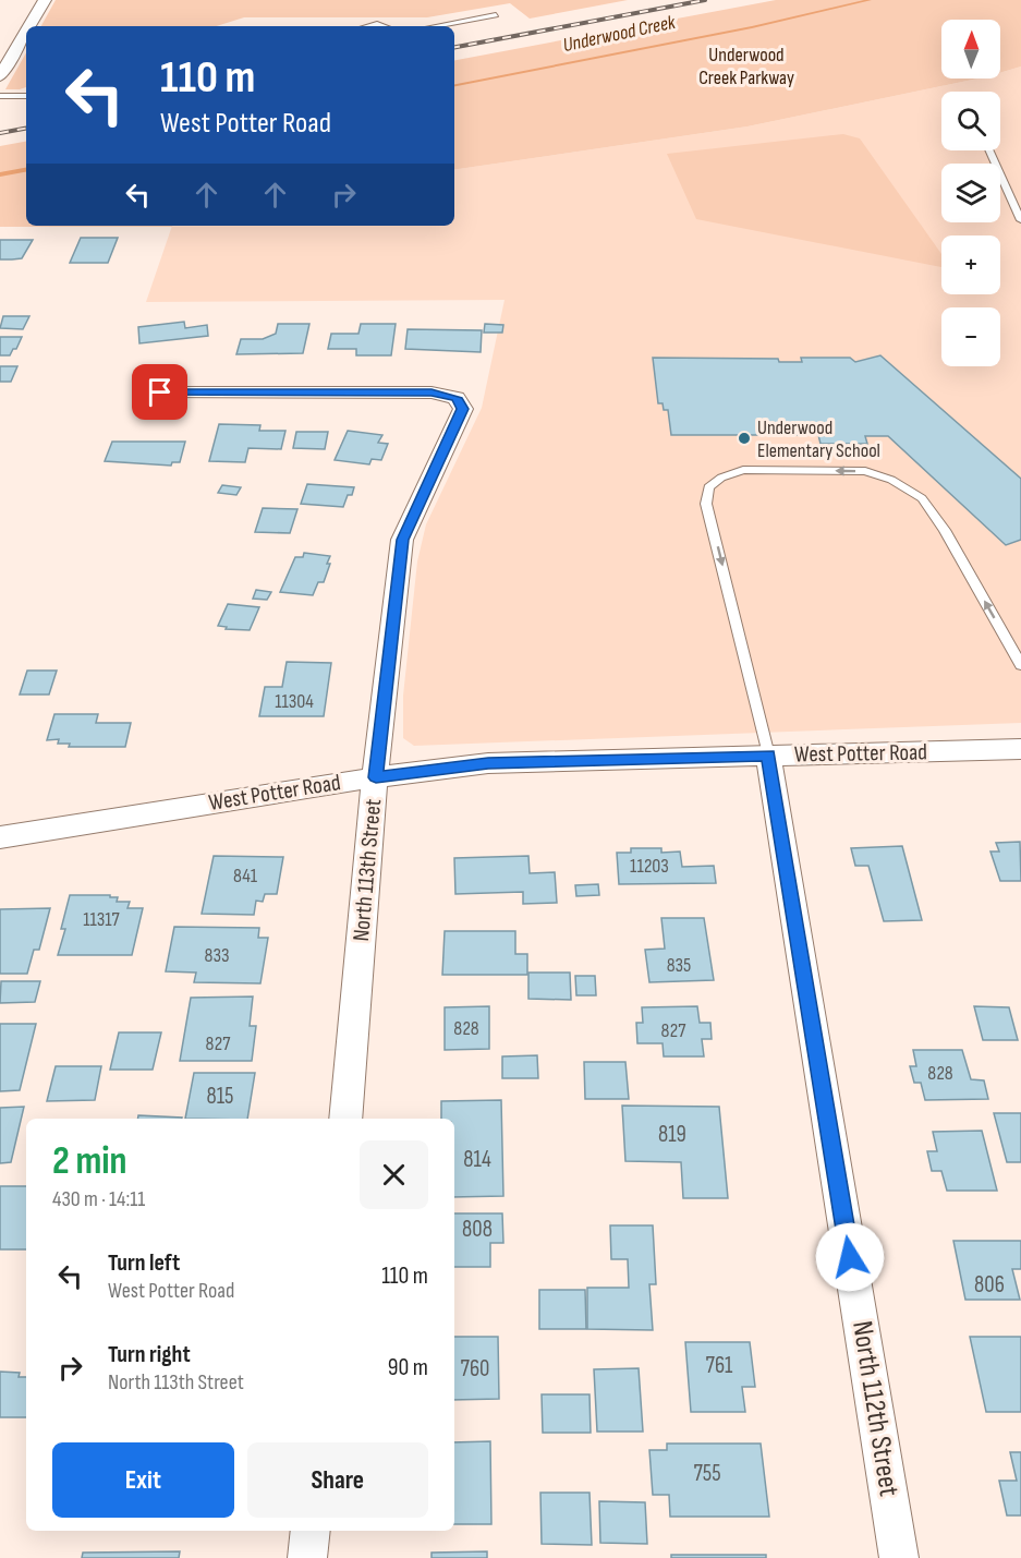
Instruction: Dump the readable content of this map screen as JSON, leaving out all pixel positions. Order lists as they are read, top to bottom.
{
  "streets": {
    "street": ["West Potter Road", "North 113th Street", "North 112th Street"]
  },
  "crossings": [
    ["West Potter Road", "North 113th Street"],
    ["West Potter Road", "North 112th Street"]
  ],
  "water": ["Underwood Creek"],
  "parks": ["Underwood Creek Parkway"],
  "places": ["Underwood Elementary School"],
  "house_numbers": [
    "11304",
    "11203",
    "841",
    "11317",
    "833",
    "835",
    "828",
    "827",
    "827",
    "828",
    "815",
    "819",
    "814",
    "808",
    "806",
    "761",
    "760",
    "755"
  ],
  "north": "top",
  "page": {
    "map_buttons": ["+", "−"],
    "turn": ["110 m", "West Potter Road"],
    "heading": ["2 min", "430 m · 14:11"],
    "list": [
      {
        "name": "Turn left",
        "note": "West Potter Road",
        "value": "110 m"
      },
      {
        "name": "Turn right",
        "note": "North 113th Street",
        "value": "90 m"
      }
    ],
    "buttons": ["Exit", "Share"]
  }
}
